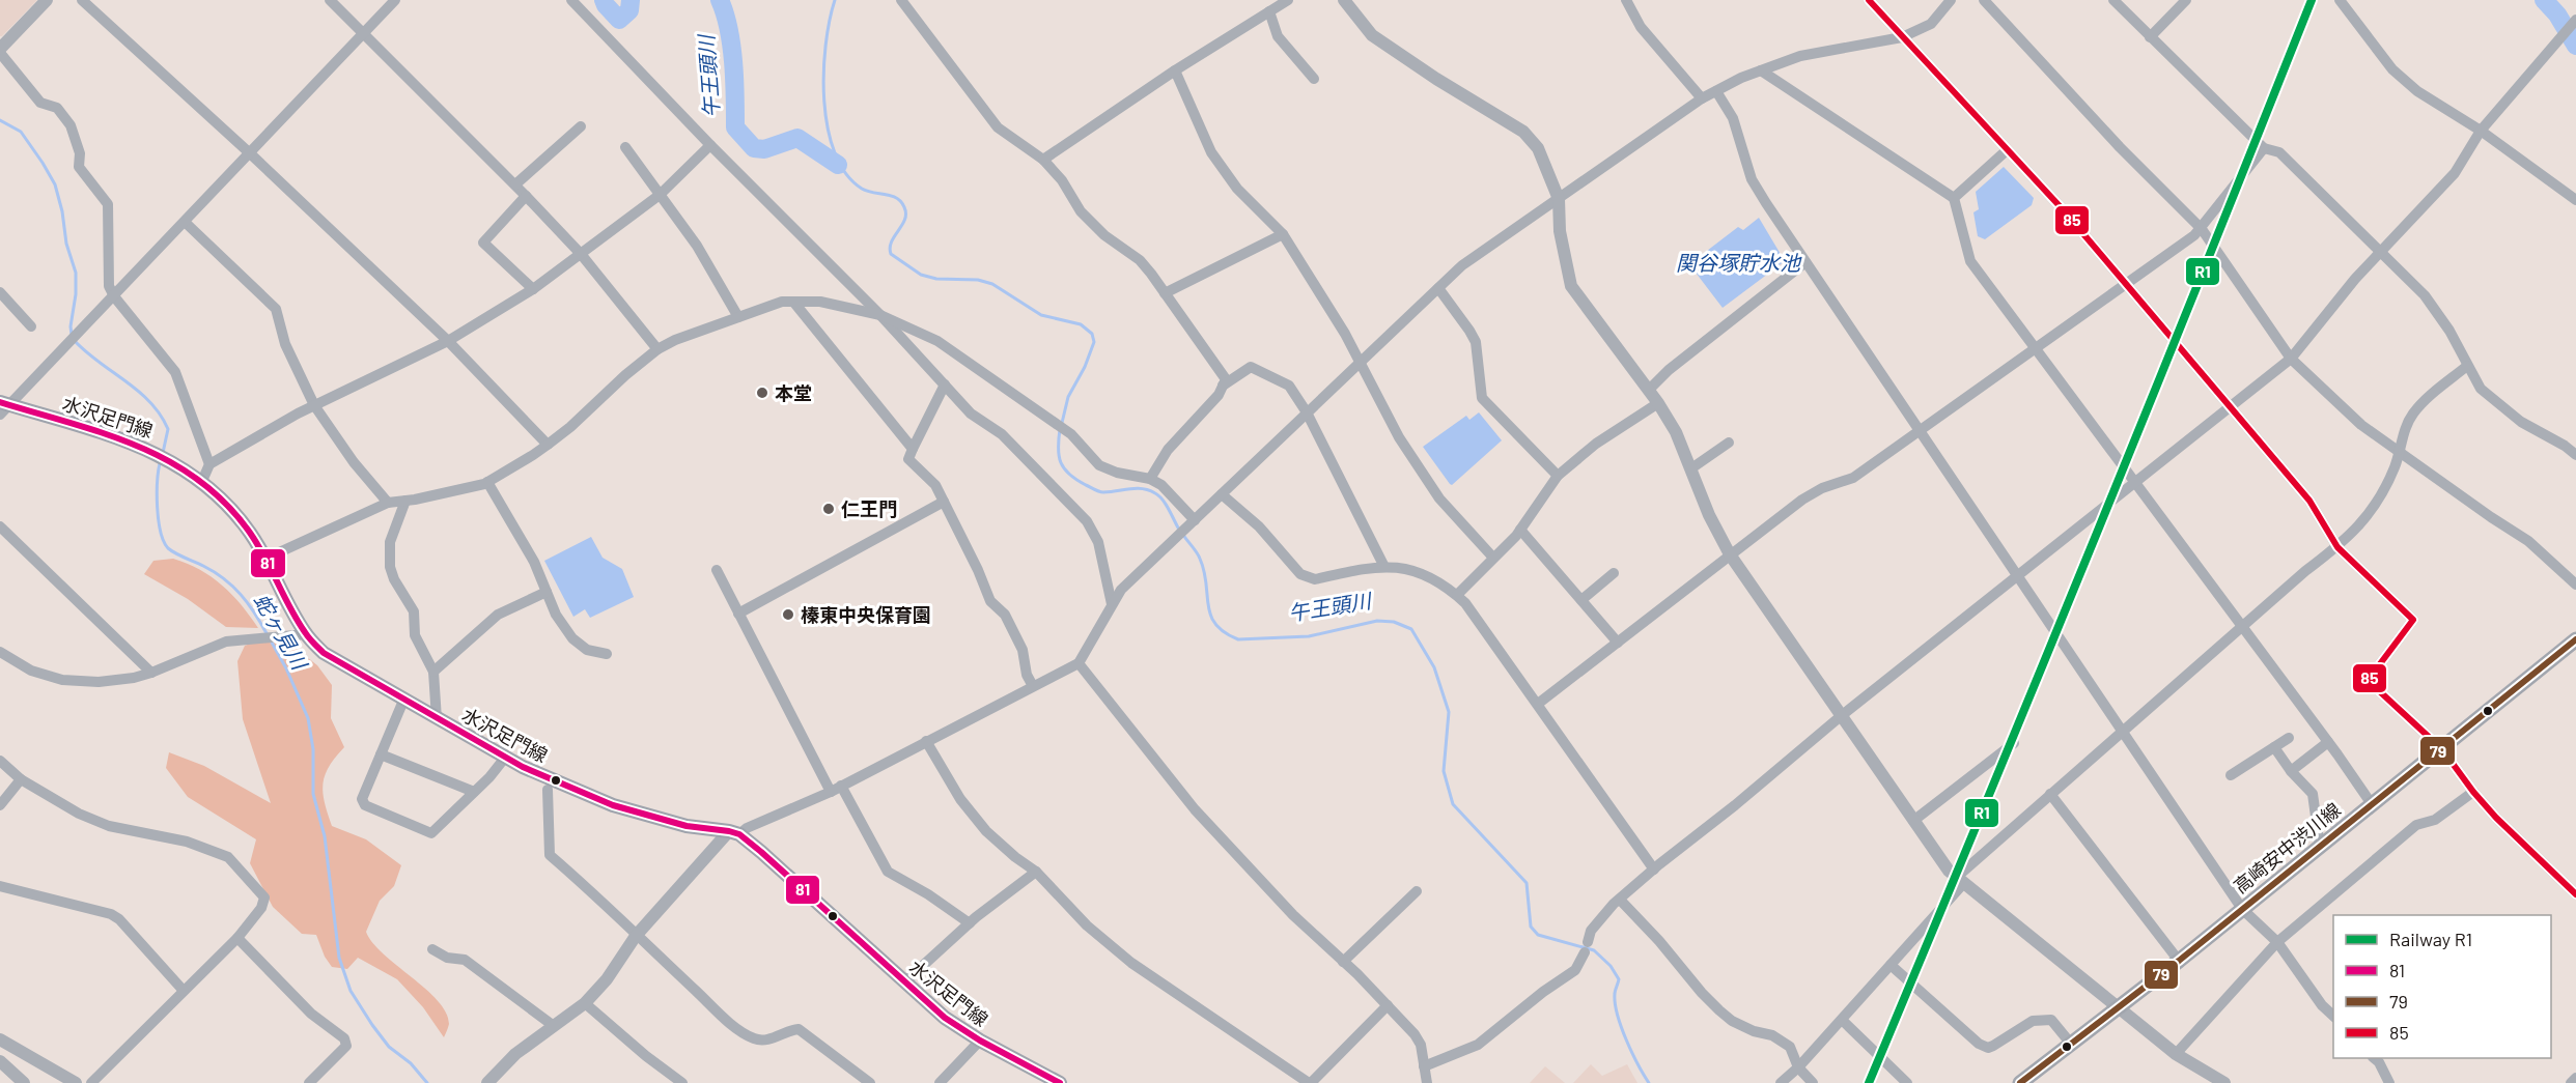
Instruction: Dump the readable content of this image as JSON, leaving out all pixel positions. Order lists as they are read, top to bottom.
{
  "streets": {
    "main road": ["水沢足門線", "高崎安中渋川線"]
  },
  "water": ["午王頭川", "関谷塚貯水池", "蛇ヶ見川"],
  "places": ["本堂", "仁王門", "榛東中央保育園"],
  "lines": [
    "rail line R1",
    "transit line 85",
    "transit line 81",
    "transit line 79"
  ],
  "legend": [
    "Railway R1",
    "81",
    "79",
    "85"
  ]
}
